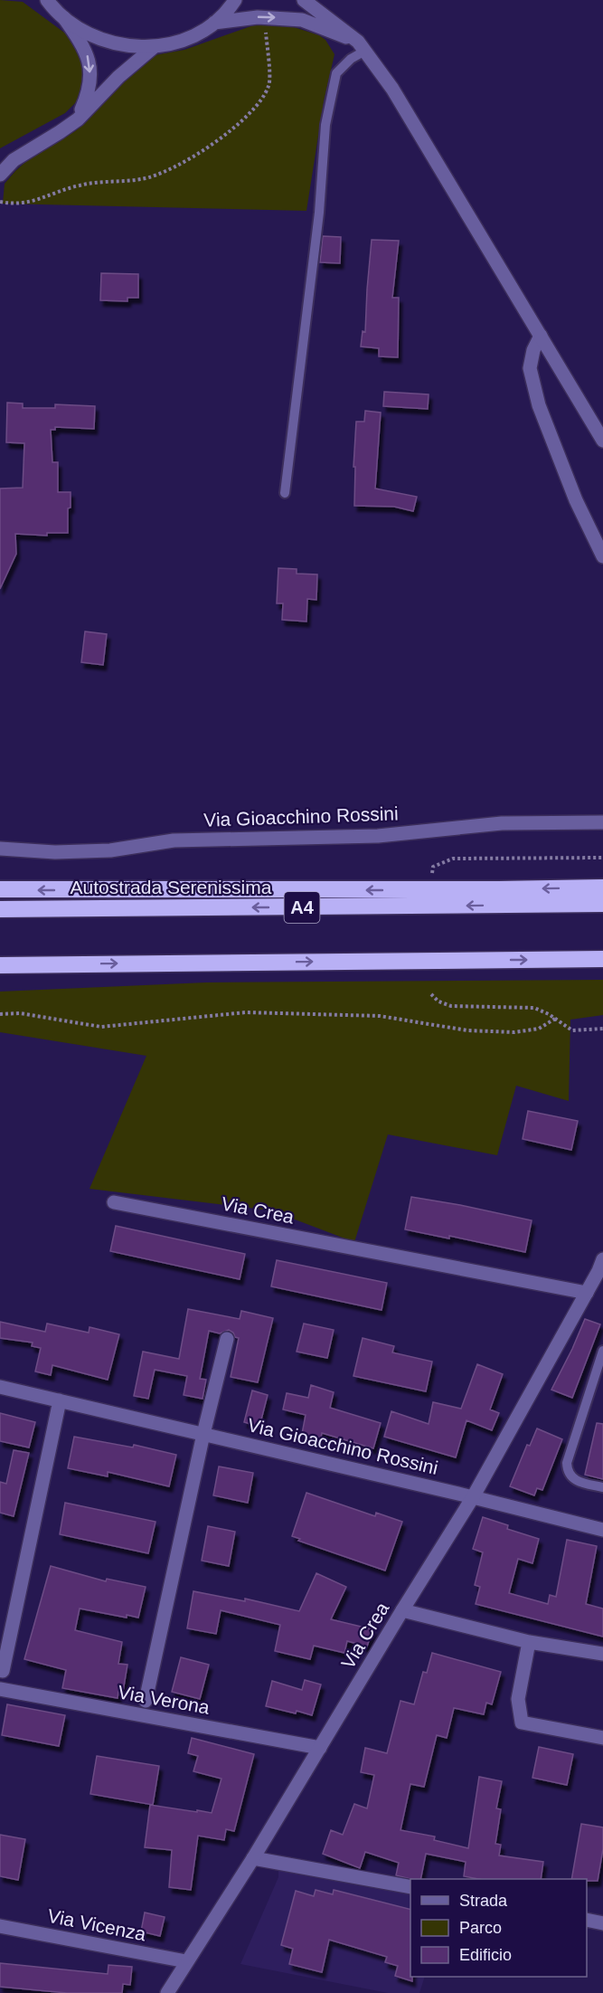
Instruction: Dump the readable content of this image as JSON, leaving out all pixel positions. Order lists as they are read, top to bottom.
{
  "streets": {
    "highway": ["Autostrada Serenissima", "A4"],
    "street": [
      "Via Gioacchino Rossini",
      "Via Crea",
      "Via Verona",
      "Via Vicenza"
    ]
  },
  "crossings": [
    ["Via Gioacchino Rossini", "Via Crea"],
    ["Via Crea", "Via Verona"],
    ["Via Crea", "Via Vicenza"]
  ],
  "legend": ["Strada", "Parco", "Edificio"]
}
